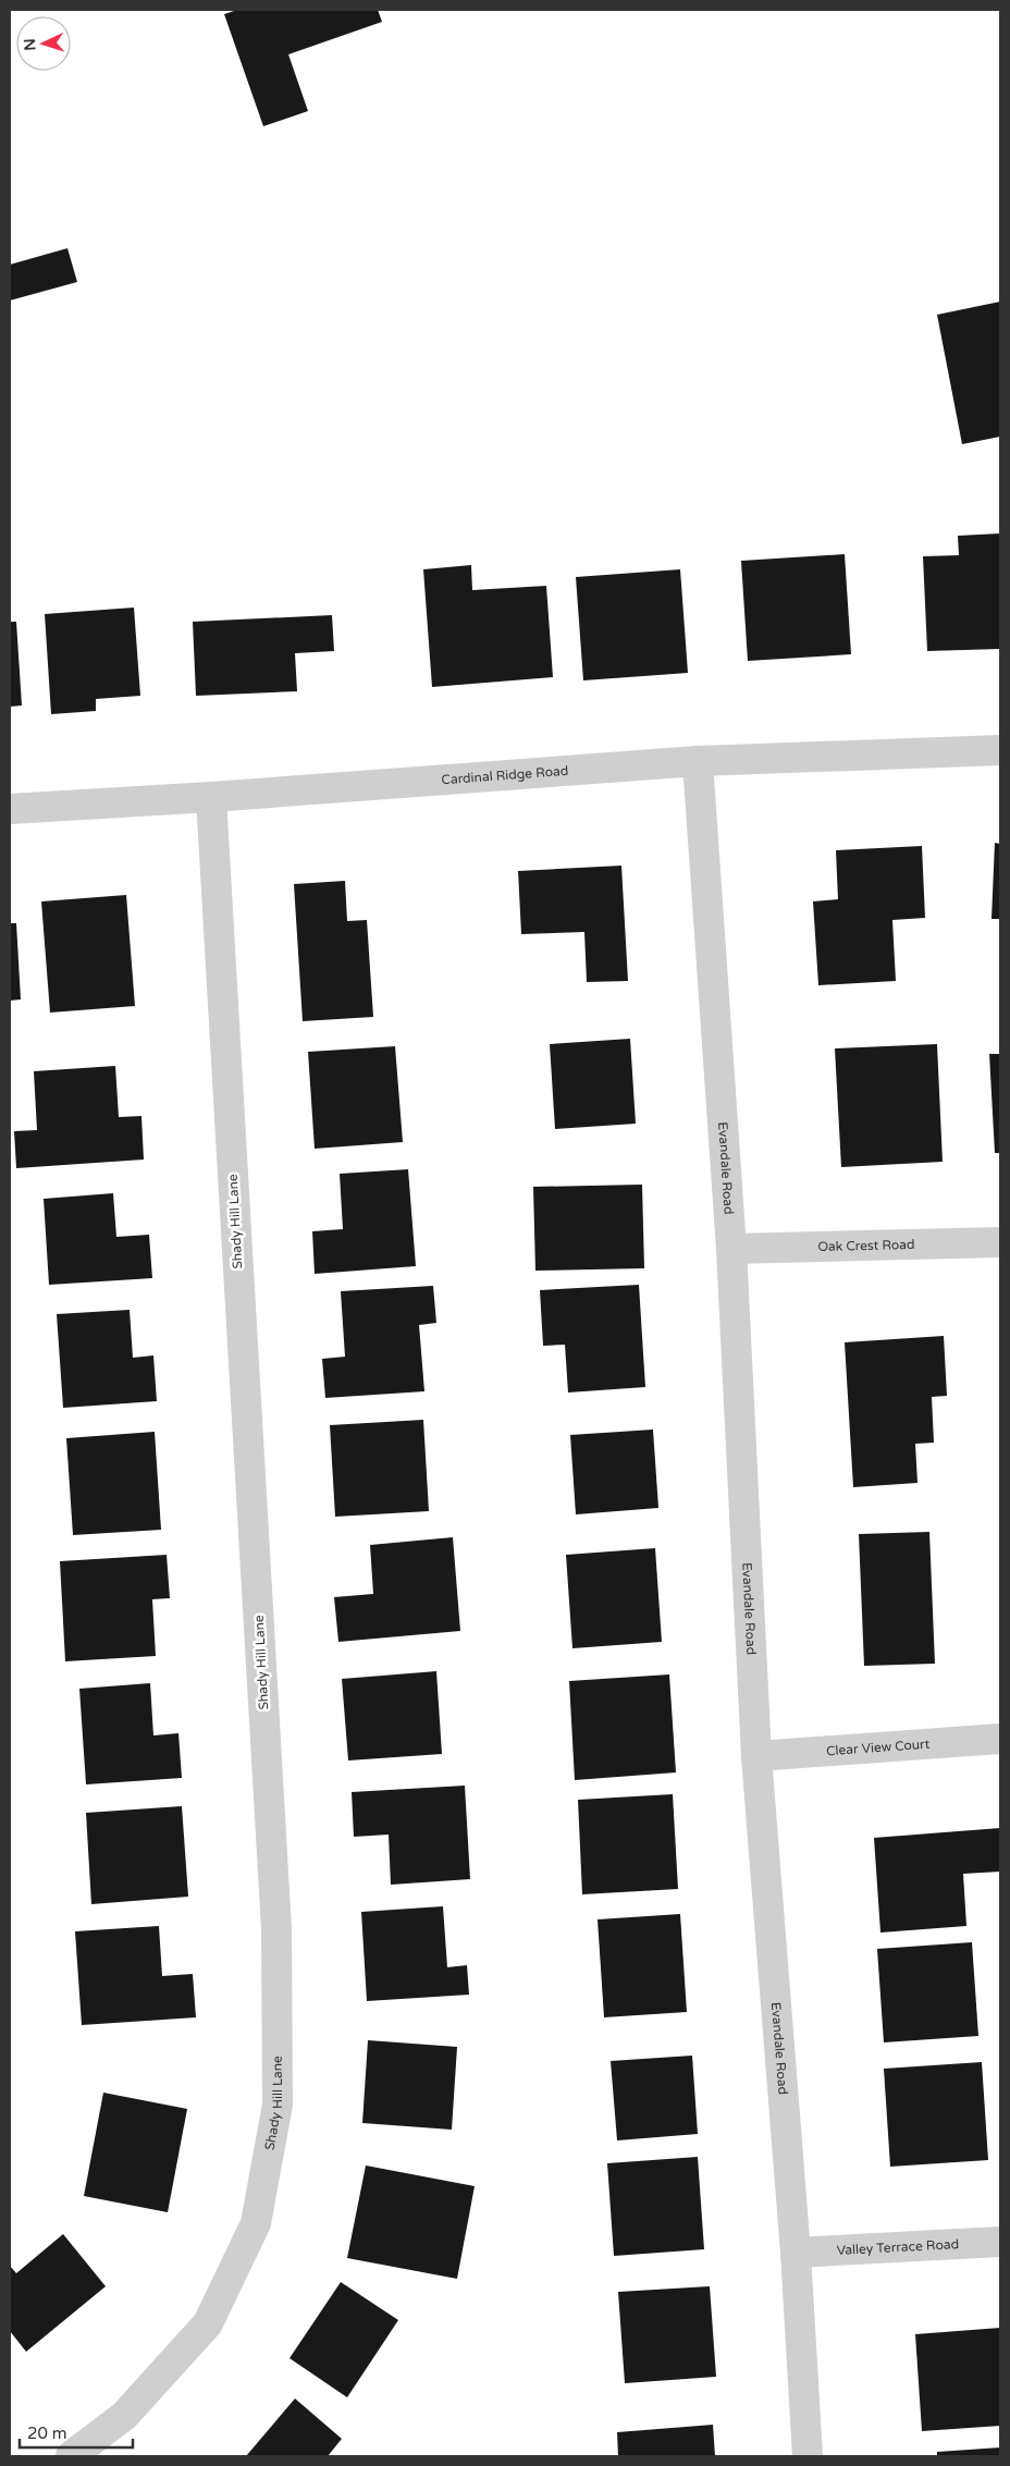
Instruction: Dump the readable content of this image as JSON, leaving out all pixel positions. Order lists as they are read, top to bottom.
{
  "streets": {
    "street": [
      "Cardinal Ridge Road",
      "Evandale Road",
      "Shady Hill Lane",
      "Oak Crest Road",
      "Clear View Court",
      "Valley Terrace Road"
    ]
  },
  "crossings": [
    ["Cardinal Ridge Road", "Evandale Road"],
    ["Cardinal Ridge Road", "Shady Hill Lane"],
    ["Evandale Road", "Oak Crest Road"],
    ["Evandale Road", "Clear View Court"],
    ["Evandale Road", "Valley Terrace Road"]
  ],
  "scale_bar": "20 m",
  "north": "left"
}
